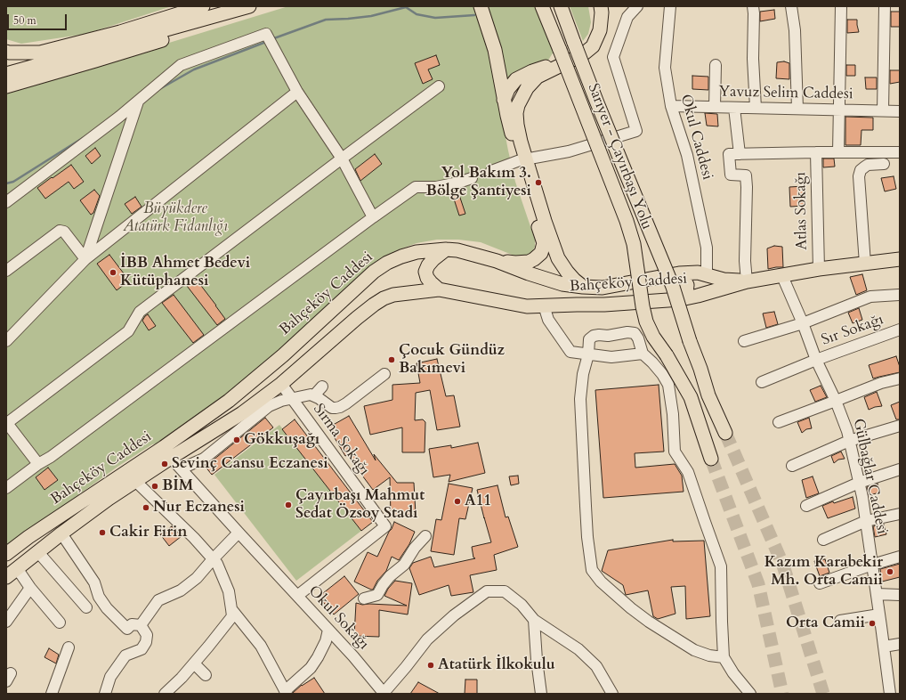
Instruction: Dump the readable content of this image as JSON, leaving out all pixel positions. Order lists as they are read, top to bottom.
{
  "streets": {
    "main road": ["Sarıyer - Çayırbaşı Yolu", "Bahçeköy Caddesi"],
    "street": [
      "Yavuz Selim Caddesi",
      "Okul Caddesi",
      "Atlas Sokağı",
      "Sır Sokağı",
      "Sırma Sokağı",
      "Gülbağlar Caddesi",
      "Okul Sokağı"
    ]
  },
  "crossings": [
    ["Yavuz Selim Caddesi", "Okul Caddesi"],
    ["Okul Caddesi", "Bahçeköy Caddesi"],
    ["Atlas Sokağı", "Bahçeköy Caddesi"],
    ["Bahçeköy Caddesi", "Sırma Sokağı"],
    ["Bahçeköy Caddesi", "Gülbağlar Caddesi"],
    ["Bahçeköy Caddesi", "Okul Sokağı"],
    ["Sır Sokağı", "Gülbağlar Caddesi"],
    ["Sırma Sokağı", "Okul Sokağı"]
  ],
  "parks": ["Büyükdere Atatürk Fidanlığı"],
  "places": [
    "Yol Bakım 3. Bölge Şantiyesi",
    "İBB Ahmet Bedevi Kütüphanesi",
    "Çocuk Gündüz Bakımevi",
    "Gökkuşağı",
    "Sevinç Cansu Eczanesi",
    "BİM",
    "A11",
    "Çayırbaşı Mahmut Sedat Özsoy Stadı",
    "Nur Eczanesi",
    "Cakir Firin",
    "Kazım Karabekir Mh. Orta Camii",
    "Orta Camii",
    "Atatürk İlkokulu"
  ],
  "scale_bar": "50 m"
}
